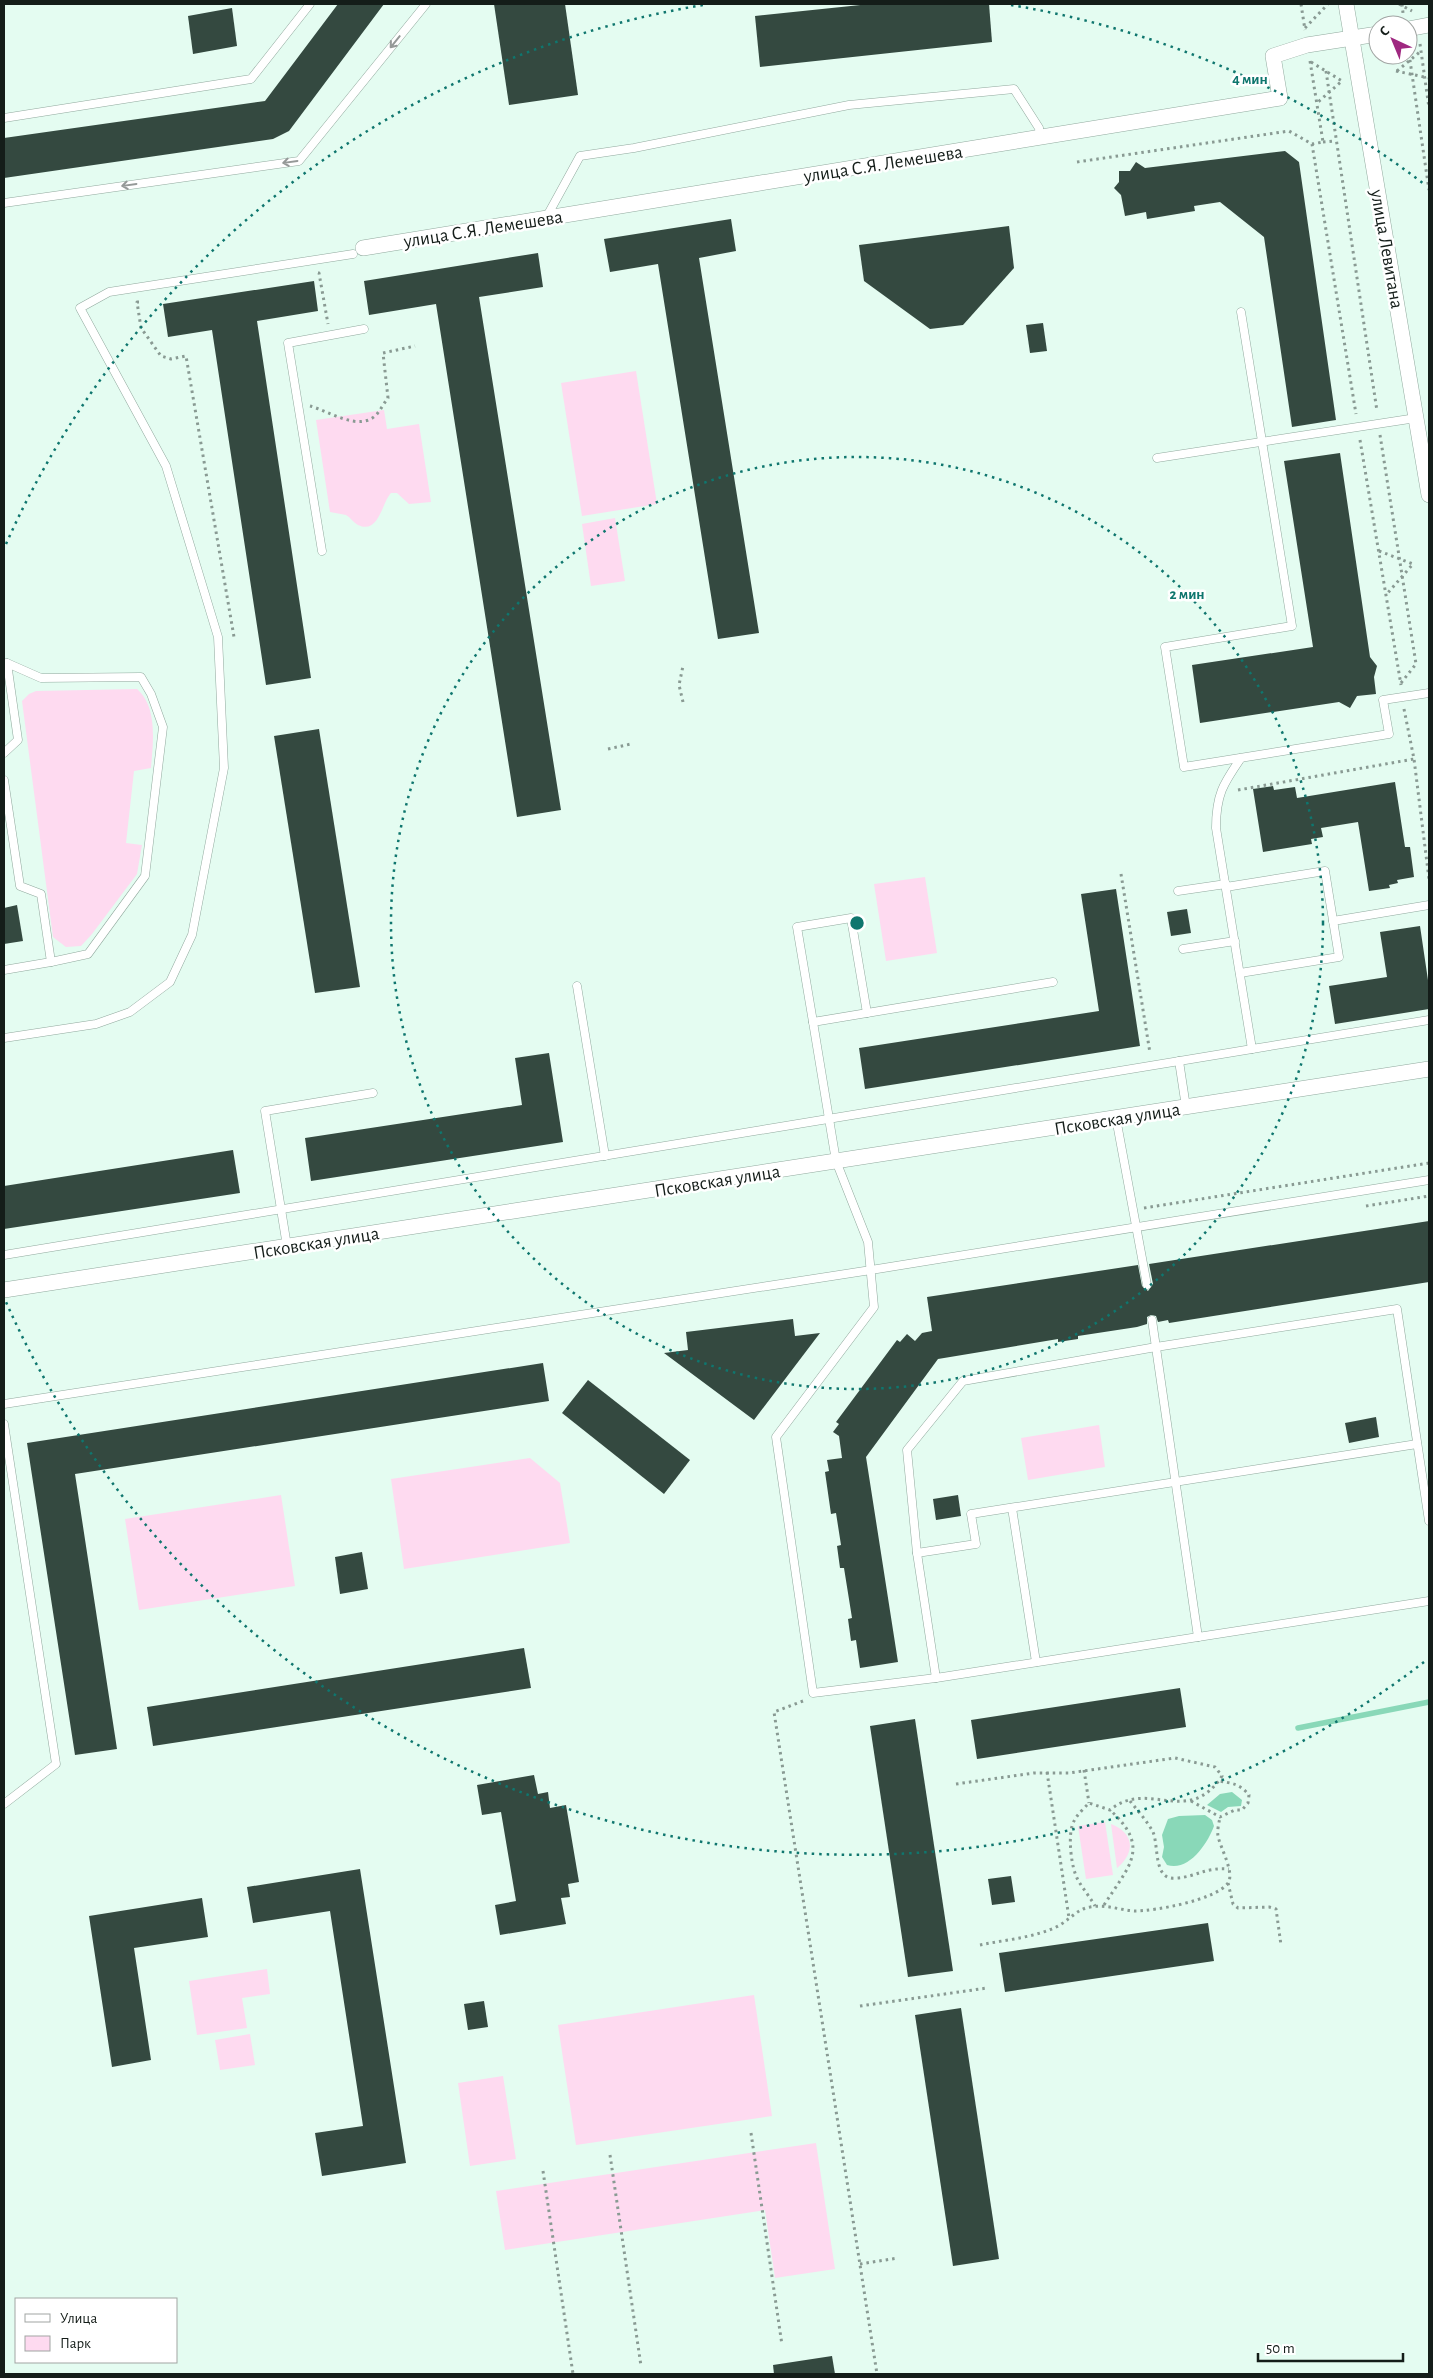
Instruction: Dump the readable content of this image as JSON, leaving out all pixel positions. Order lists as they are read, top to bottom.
{
  "streets": {
    "street": ["улица С.Я. Лемешева", "улица Левитана", "Псковская улица"]
  },
  "crossings": [
    ["улица С.Я. Лемешева", "улица Левитана"]
  ],
  "legend": ["Улица", "Парк"],
  "scale_bar": "50 m",
  "north": "top left",
  "rings": ["4 мин", "2 мин"]
}
